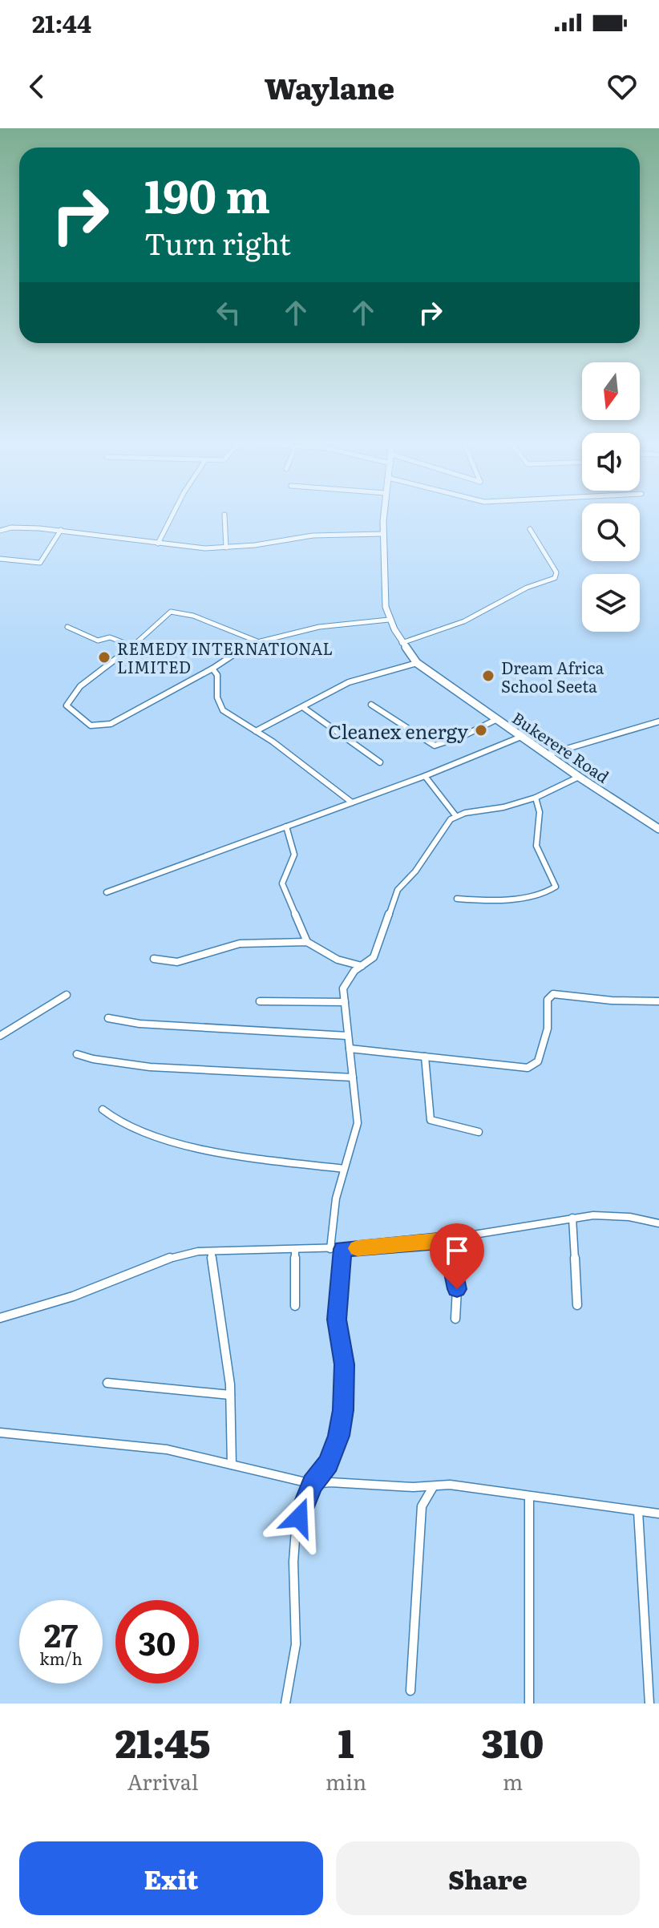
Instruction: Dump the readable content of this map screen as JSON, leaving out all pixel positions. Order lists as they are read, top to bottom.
{
  "streets": {
    "main road": ["Bukerere Road"]
  },
  "places": ["REMEDY INTERNATIONAL LIMITED", "Dream Africa School Seeta", "Cleanex energy"],
  "north": "bottom",
  "page": {
    "status": "21:44",
    "header": "Waylane",
    "turn": ["190 m", "Turn right"],
    "speed": "27 km/h",
    "limit": "30",
    "eta": [
      "21:45",
      "Arrival",
      "1",
      "min",
      "310",
      "m"
    ],
    "buttons": ["Exit", "Share"]
  }
}
